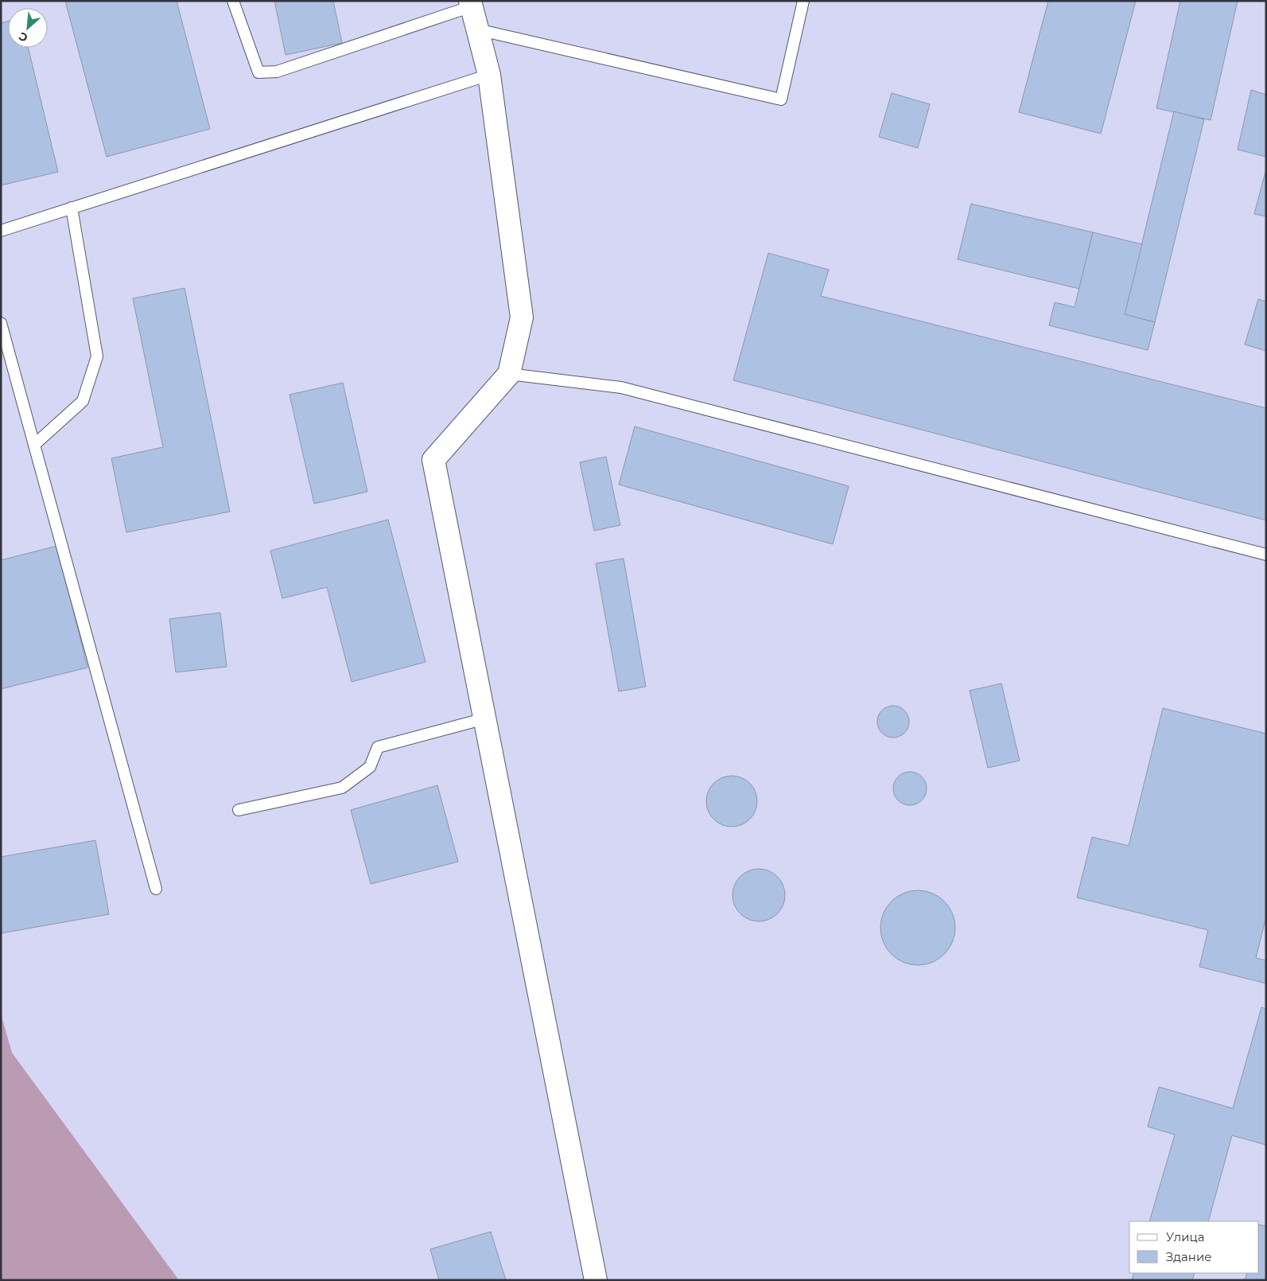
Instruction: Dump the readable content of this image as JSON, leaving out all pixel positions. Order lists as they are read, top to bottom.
{
  "legend": ["Улица", "Здание"],
  "north": "bottom left"
}
